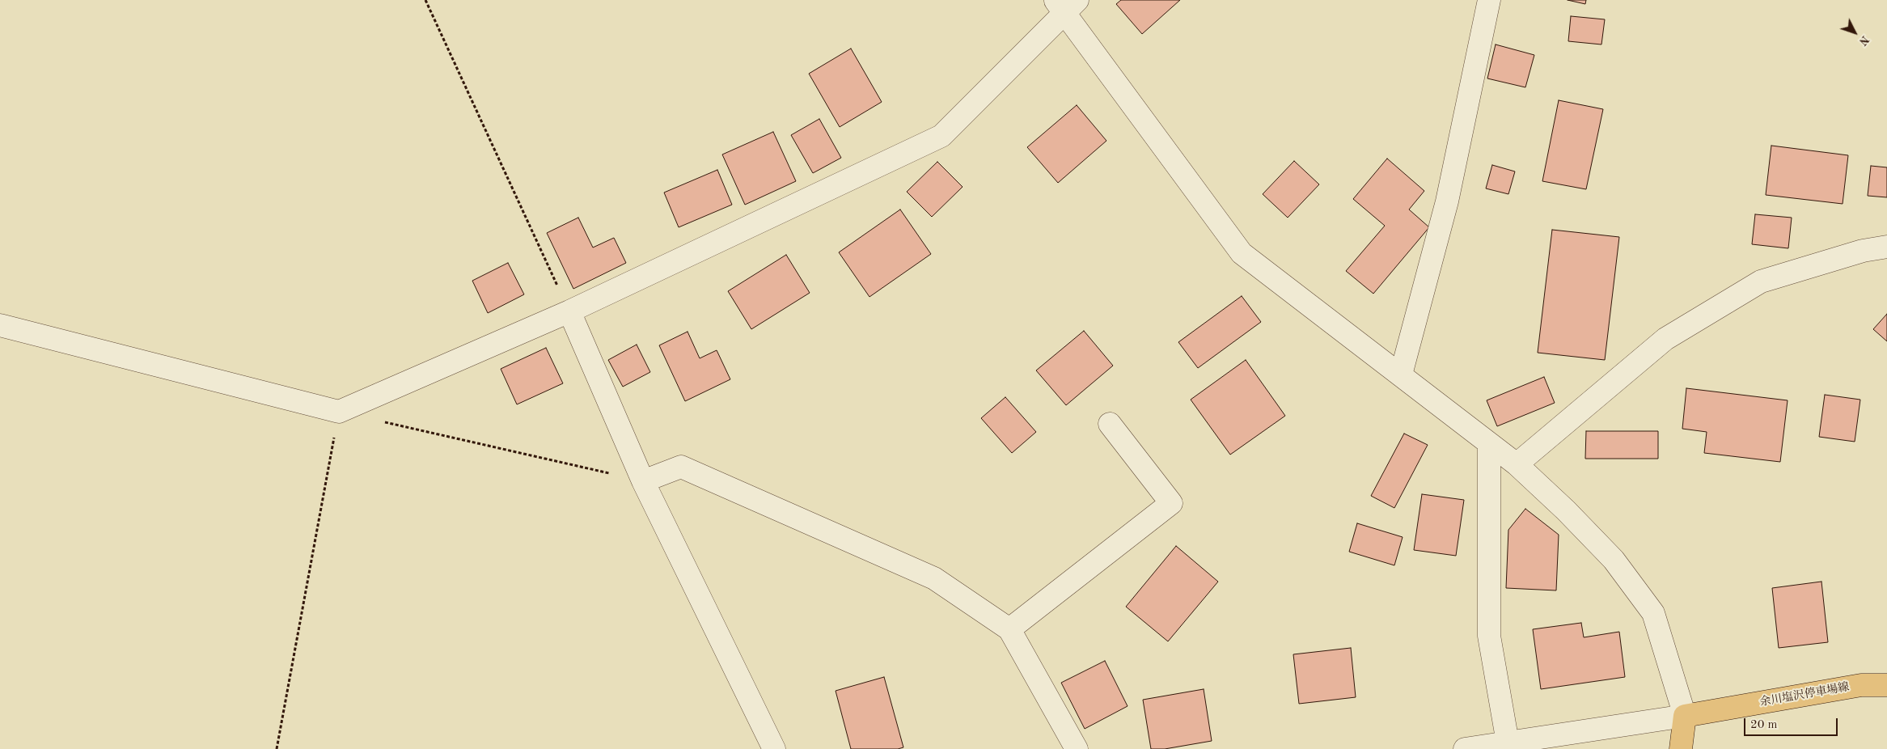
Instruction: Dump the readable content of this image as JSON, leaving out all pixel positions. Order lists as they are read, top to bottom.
{
  "streets": {
    "main road": ["余川塩沢停車場線"]
  },
  "scale_bar": "20 m",
  "north": "bottom right"
}
